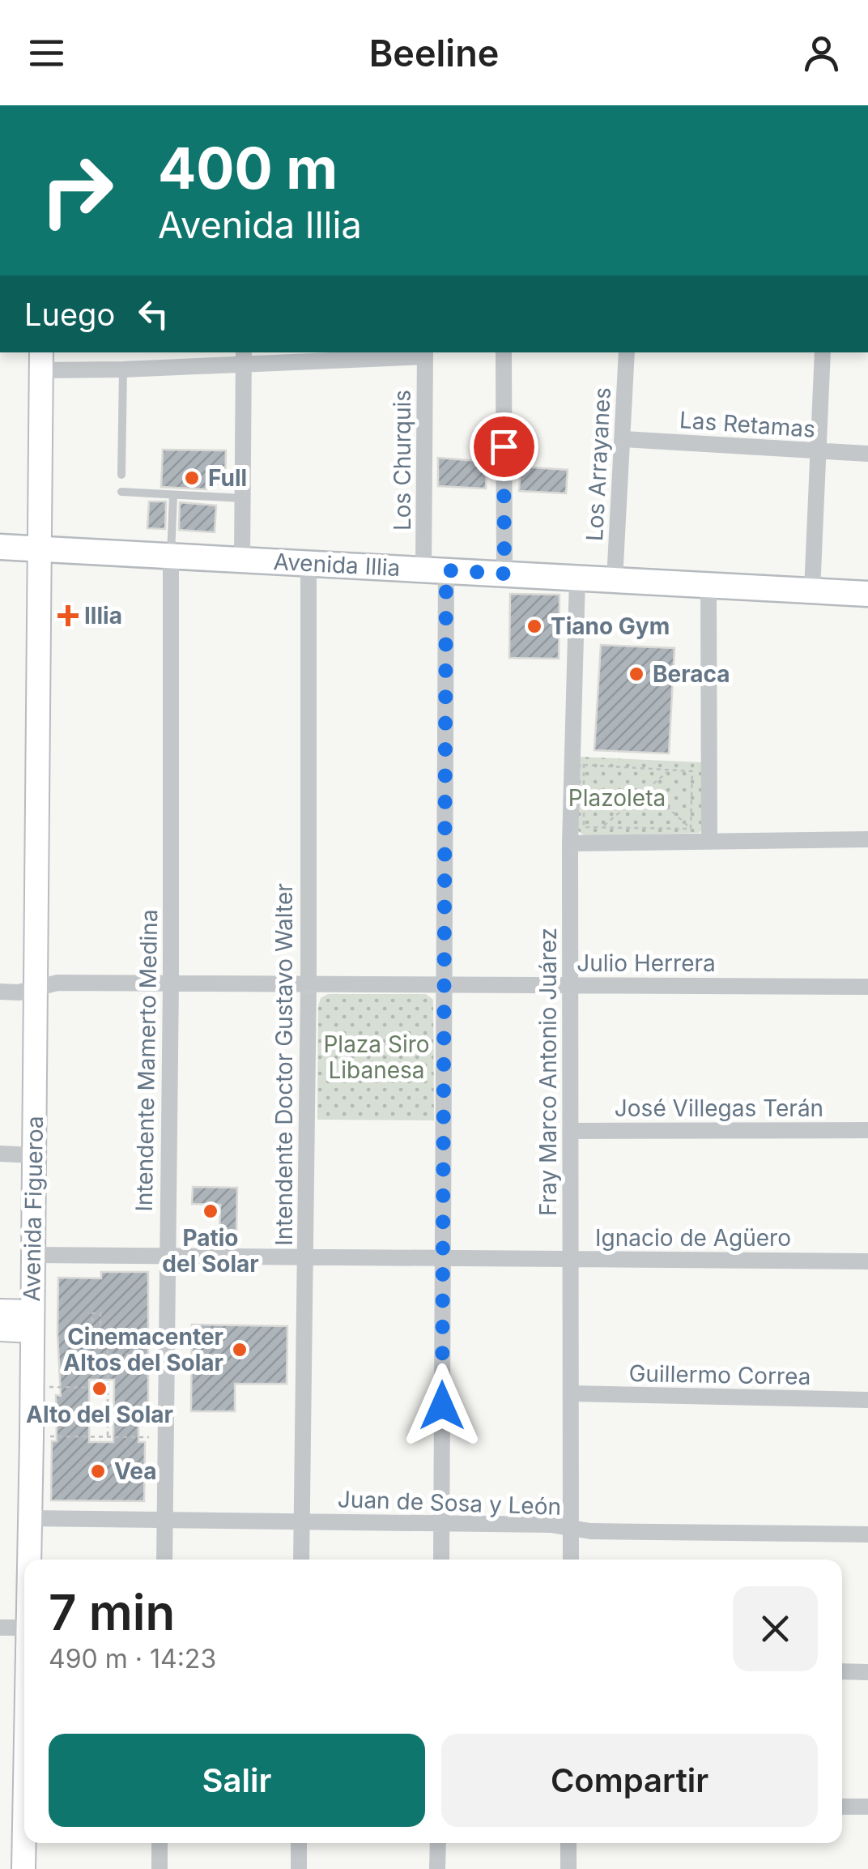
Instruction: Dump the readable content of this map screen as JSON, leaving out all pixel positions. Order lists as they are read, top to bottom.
{
  "streets": {
    "main road": ["Avenida Illia", "Avenida Figueroa"],
    "street": [
      "Las Retamas",
      "Los Churquis",
      "Los Arrayanes",
      "Julio Herrera",
      "Intendente Mamerto Medina",
      "Intendente Doctor Gustavo Walter",
      "Fray Marco Antonio Juárez",
      "José Villegas Terán",
      "Ignacio de Agüero",
      "Guillermo Correa",
      "Juan de Sosa y León"
    ]
  },
  "crossings": [
    ["Las Retamas", "Los Arrayanes"],
    ["Los Churquis", "Avenida Illia"],
    ["Los Churquis", "Julio Herrera"],
    ["Los Churquis", "Ignacio de Agüero"],
    ["Los Churquis", "Juan de Sosa y León"],
    ["Los Arrayanes", "Avenida Illia"],
    ["Avenida Illia", "Intendente Mamerto Medina"],
    ["Avenida Illia", "Intendente Doctor Gustavo Walter"],
    ["Avenida Illia", "Fray Marco Antonio Juárez"],
    ["Avenida Illia", "Avenida Figueroa"],
    ["Julio Herrera", "Intendente Mamerto Medina"],
    ["Julio Herrera", "Intendente Doctor Gustavo Walter"],
    ["Julio Herrera", "Fray Marco Antonio Juárez"],
    ["Julio Herrera", "Avenida Figueroa"],
    ["Intendente Mamerto Medina", "Ignacio de Agüero"],
    ["Intendente Mamerto Medina", "Juan de Sosa y León"],
    ["Intendente Doctor Gustavo Walter", "Ignacio de Agüero"],
    ["Intendente Doctor Gustavo Walter", "Juan de Sosa y León"],
    ["Fray Marco Antonio Juárez", "José Villegas Terán"],
    ["Fray Marco Antonio Juárez", "Ignacio de Agüero"],
    ["Fray Marco Antonio Juárez", "Guillermo Correa"],
    ["Fray Marco Antonio Juárez", "Juan de Sosa y León"],
    ["Avenida Figueroa", "Ignacio de Agüero"],
    ["Avenida Figueroa", "Juan de Sosa y León"]
  ],
  "parks": ["Plazoleta", "Plaza Siro Libanesa"],
  "places": {
    "other": [
      "Full",
      "Tiano Gym",
      "Beraca",
      "Patio del Solar",
      "Cinemacenter Altos del Solar",
      "Alto del Solar",
      "Vea"
    ],
    "health": ["Illia"]
  },
  "page": {
    "header": "Beeline",
    "turn": ["400 m", "Avenida Illia"],
    "then": "Luego",
    "heading": ["7 min", "490 m · 14:23"],
    "buttons": ["Salir", "Compartir"]
  }
}
